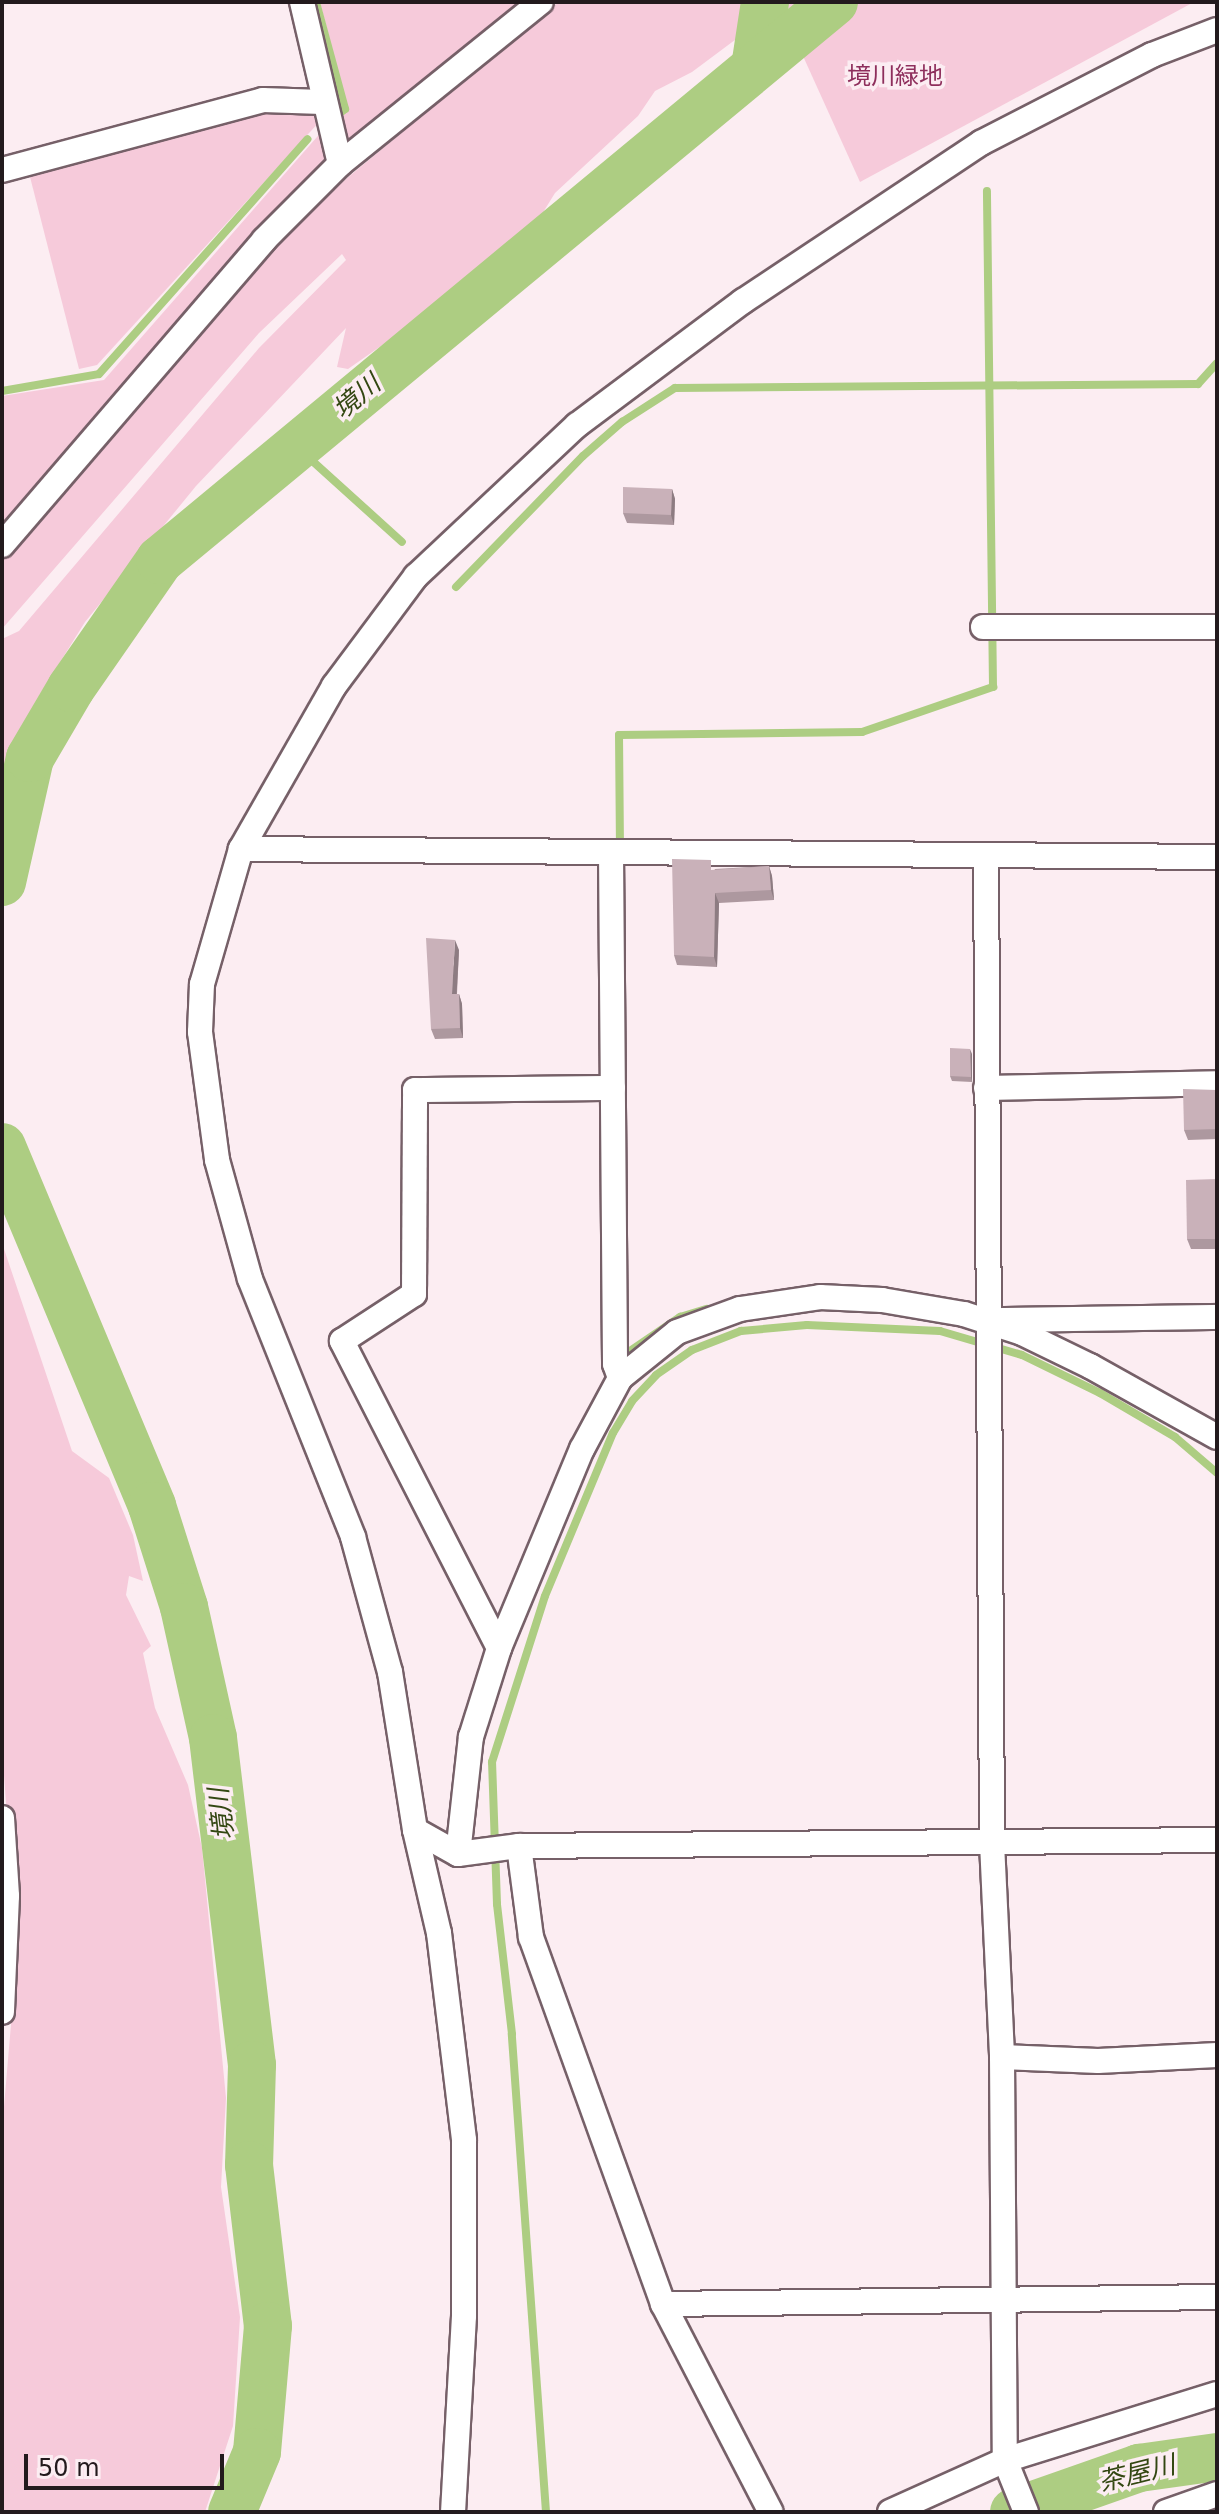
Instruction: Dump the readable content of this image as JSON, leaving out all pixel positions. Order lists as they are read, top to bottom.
{
  "water": ["境川", "茶屋川"],
  "parks": ["境川緑地"],
  "scale_bar": "50 m"
}
